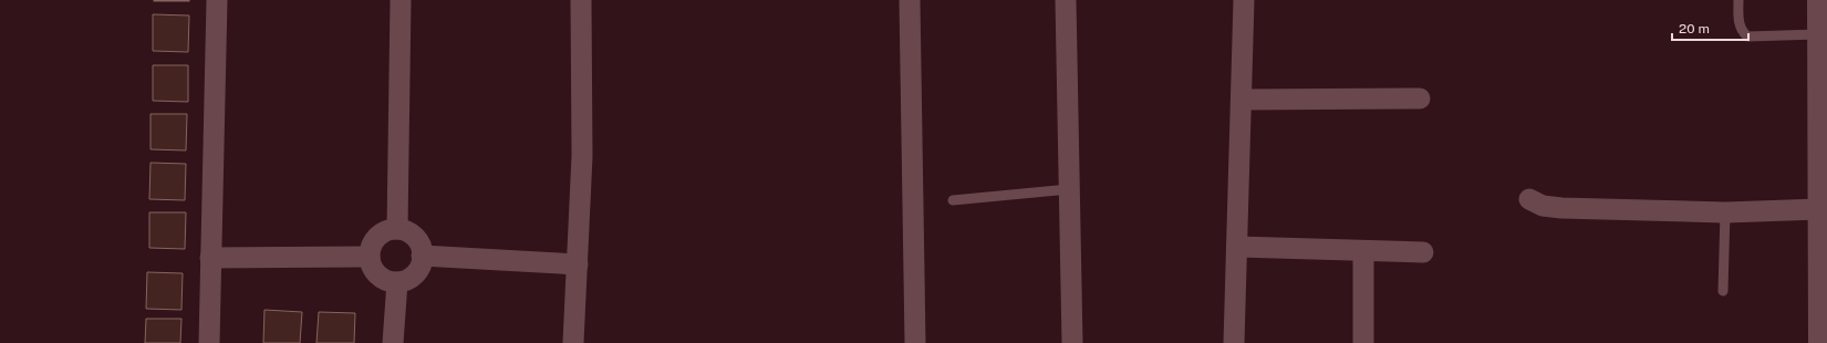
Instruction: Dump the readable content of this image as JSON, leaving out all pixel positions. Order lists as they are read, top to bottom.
{
  "scale_bar": "20 m"
}
